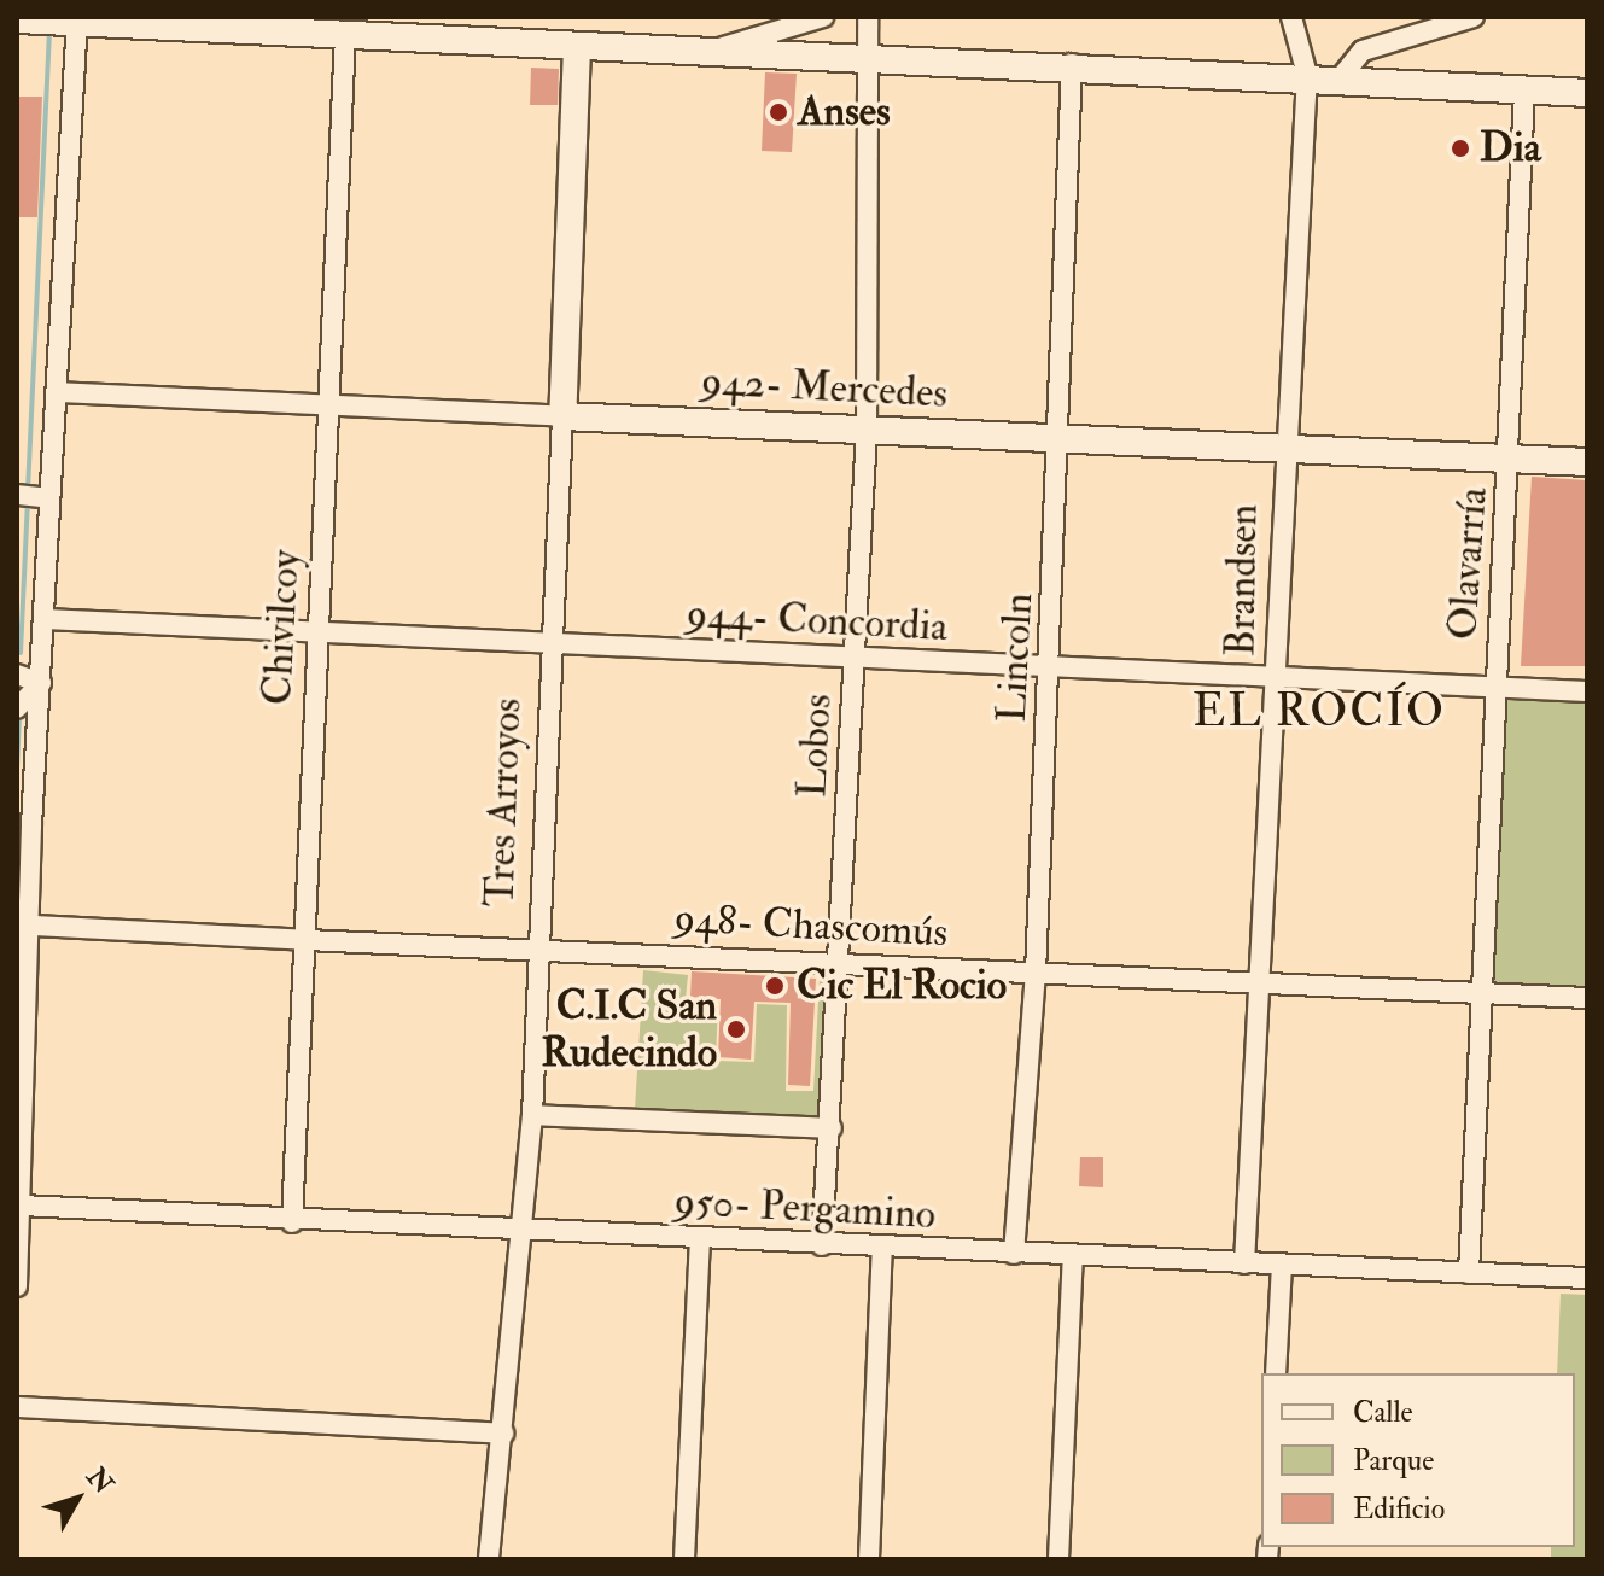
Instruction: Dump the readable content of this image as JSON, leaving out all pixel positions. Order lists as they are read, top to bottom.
{
  "streets": {
    "main road": ["942- Mercedes", "Tres Arroyos"],
    "street": [
      "Olavarría",
      "Brandsen",
      "944- Concordia",
      "Chivilcoy",
      "Lincoln",
      "Lobos",
      "948- Chascomús",
      "950- Pergamino"
    ]
  },
  "crossings": [
    ["942- Mercedes", "Olavarría"],
    ["942- Mercedes", "Brandsen"],
    ["942- Mercedes", "Chivilcoy"],
    ["942- Mercedes", "Lincoln"],
    ["942- Mercedes", "Lobos"],
    ["942- Mercedes", "Tres Arroyos"],
    ["Olavarría", "944- Concordia"],
    ["Olavarría", "948- Chascomús"],
    ["Olavarría", "950- Pergamino"],
    ["Brandsen", "944- Concordia"],
    ["Brandsen", "948- Chascomús"],
    ["Brandsen", "950- Pergamino"],
    ["944- Concordia", "Chivilcoy"],
    ["944- Concordia", "Lincoln"],
    ["944- Concordia", "Lobos"],
    ["944- Concordia", "Tres Arroyos"],
    ["Chivilcoy", "948- Chascomús"],
    ["Chivilcoy", "950- Pergamino"],
    ["Lincoln", "948- Chascomús"],
    ["Lincoln", "950- Pergamino"],
    ["Lobos", "948- Chascomús"],
    ["Lobos", "950- Pergamino"],
    ["Tres Arroyos", "948- Chascomús"],
    ["Tres Arroyos", "950- Pergamino"]
  ],
  "districts": ["EL ROCÍO"],
  "places": [
    "Anses",
    "Dia",
    "Cic El Rocio",
    "C.I.C San Rudecindo"
  ],
  "legend": ["Calle", "Parque", "Edificio"],
  "north": "top right"
}
